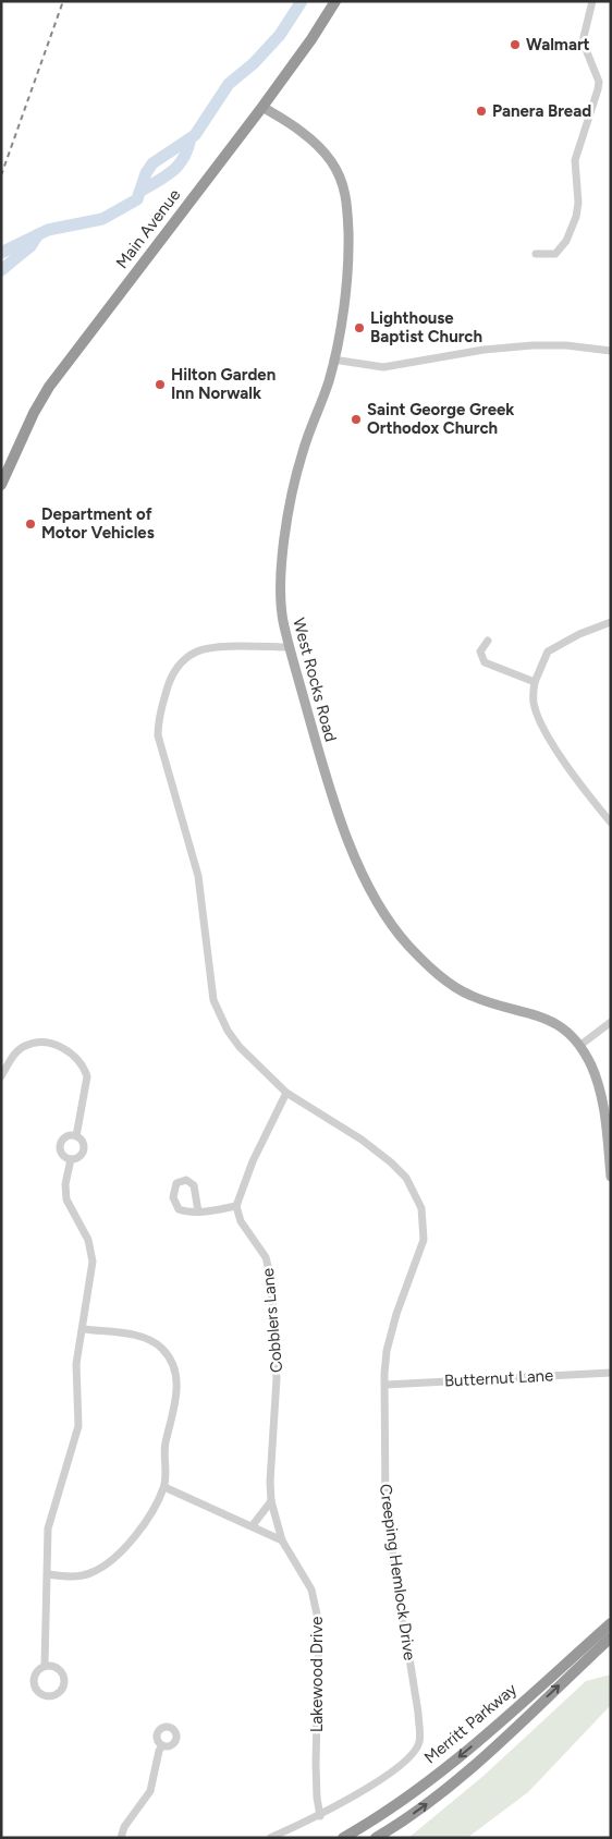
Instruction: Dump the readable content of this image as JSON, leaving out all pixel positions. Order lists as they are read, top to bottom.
{
  "streets": {
    "highway": ["Main Avenue", "Merritt Parkway"],
    "main road": ["West Rocks Road"],
    "street": [
      "Cobblers Lane",
      "Butternut Lane",
      "Creeping Hemlock Drive",
      "Lakewood Drive"
    ]
  },
  "crossings": [
    ["Main Avenue", "West Rocks Road"],
    ["West Rocks Road", "Creeping Hemlock Drive"],
    ["Cobblers Lane", "Lakewood Drive"],
    ["Butternut Lane", "Creeping Hemlock Drive"],
    ["Creeping Hemlock Drive", "Lakewood Drive"]
  ],
  "places": [
    "Walmart",
    "Panera Bread",
    "Lighthouse Baptist Church",
    "Hilton Garden Inn Norwalk",
    "Saint George Greek Orthodox Church",
    "Department of Motor Vehicles"
  ]
}
